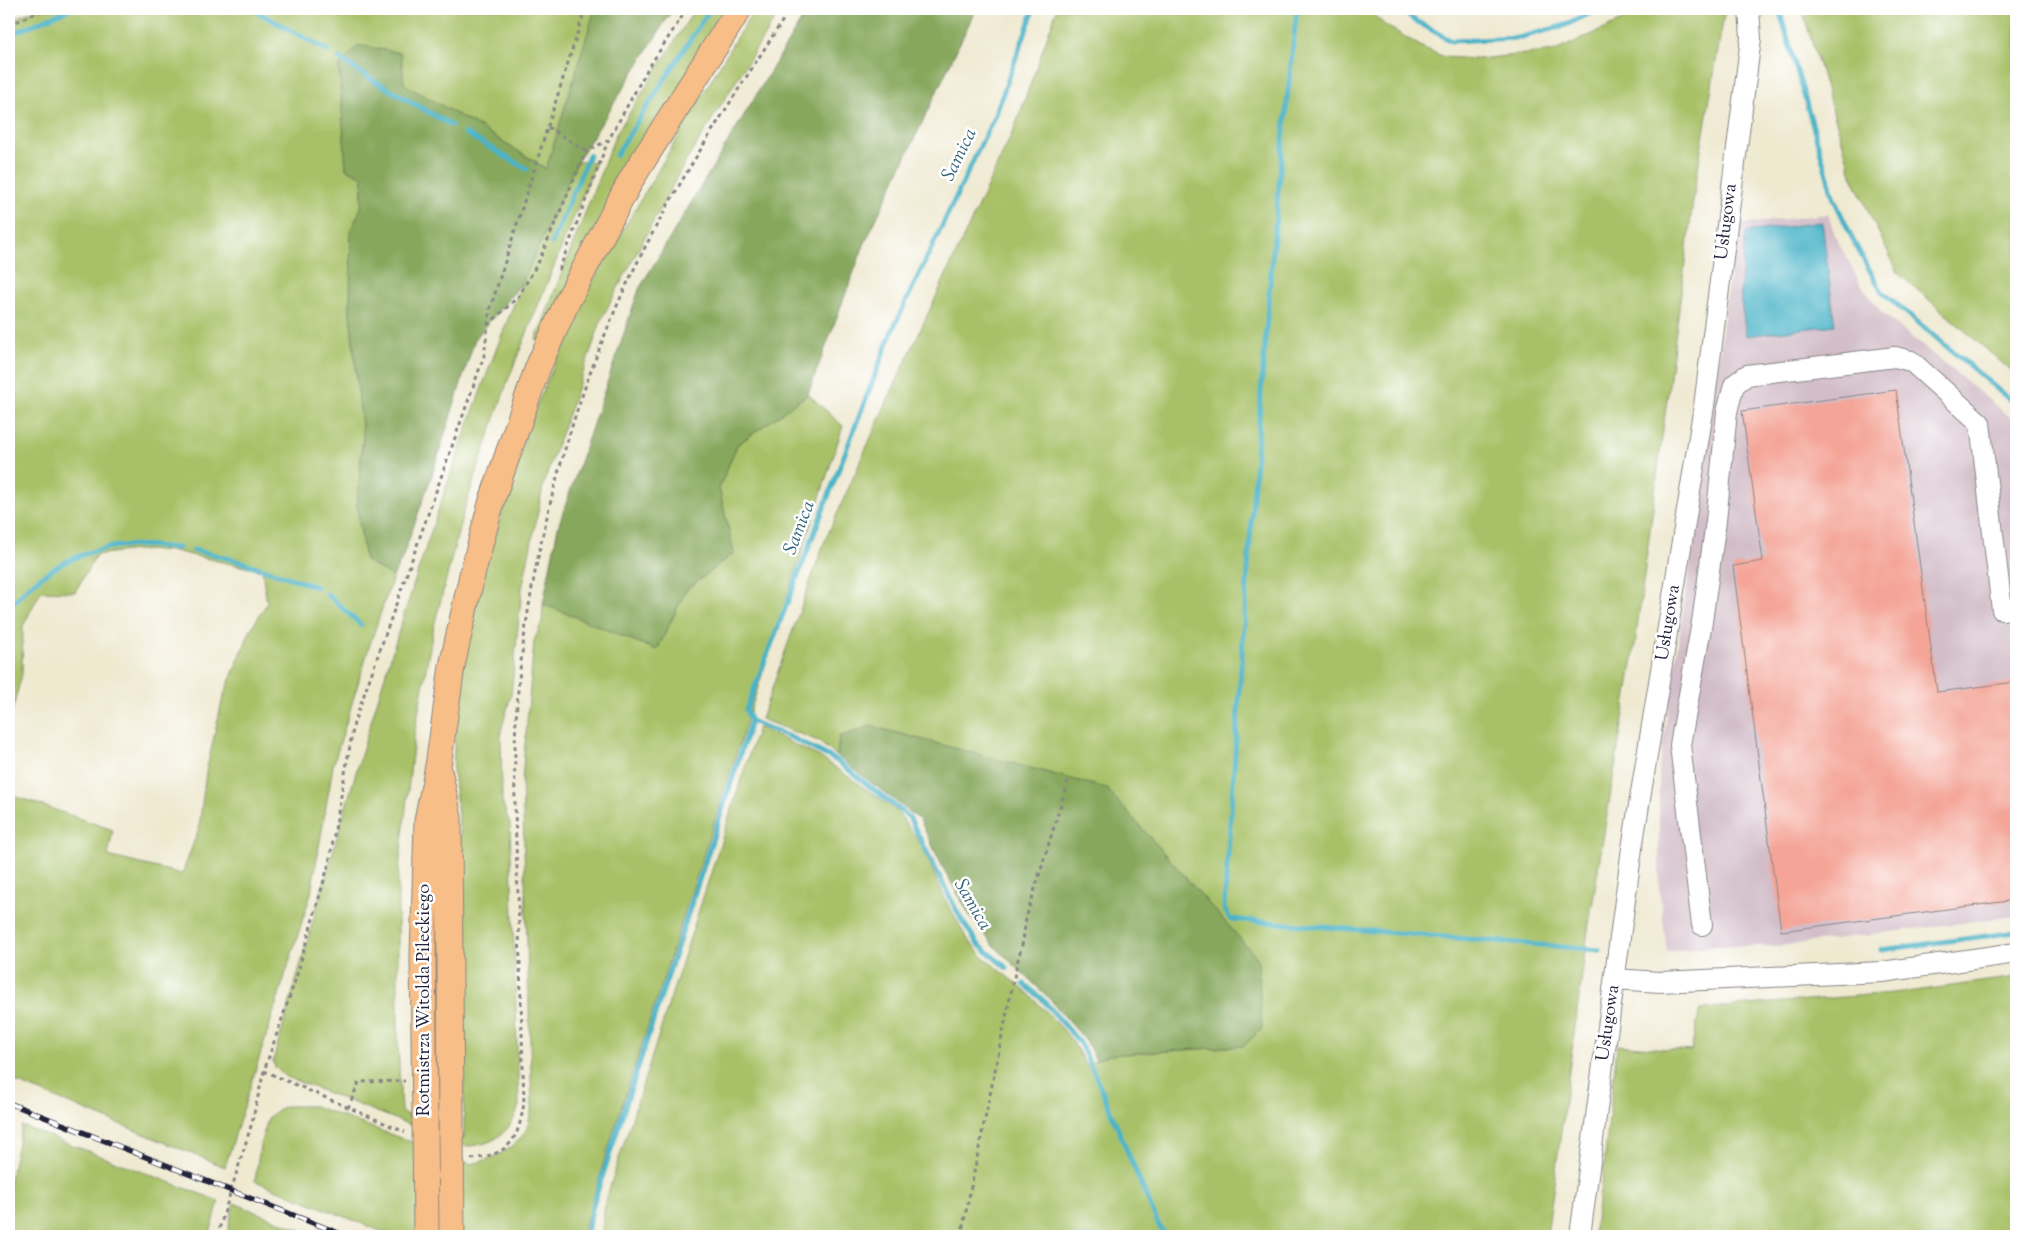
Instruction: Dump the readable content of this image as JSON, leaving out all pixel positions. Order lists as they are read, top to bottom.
{
  "streets": {
    "main road": ["Rotmistrza Witolda Pileckiego"],
    "lane": ["Usługowa"]
  },
  "water": ["Samica"]
}
